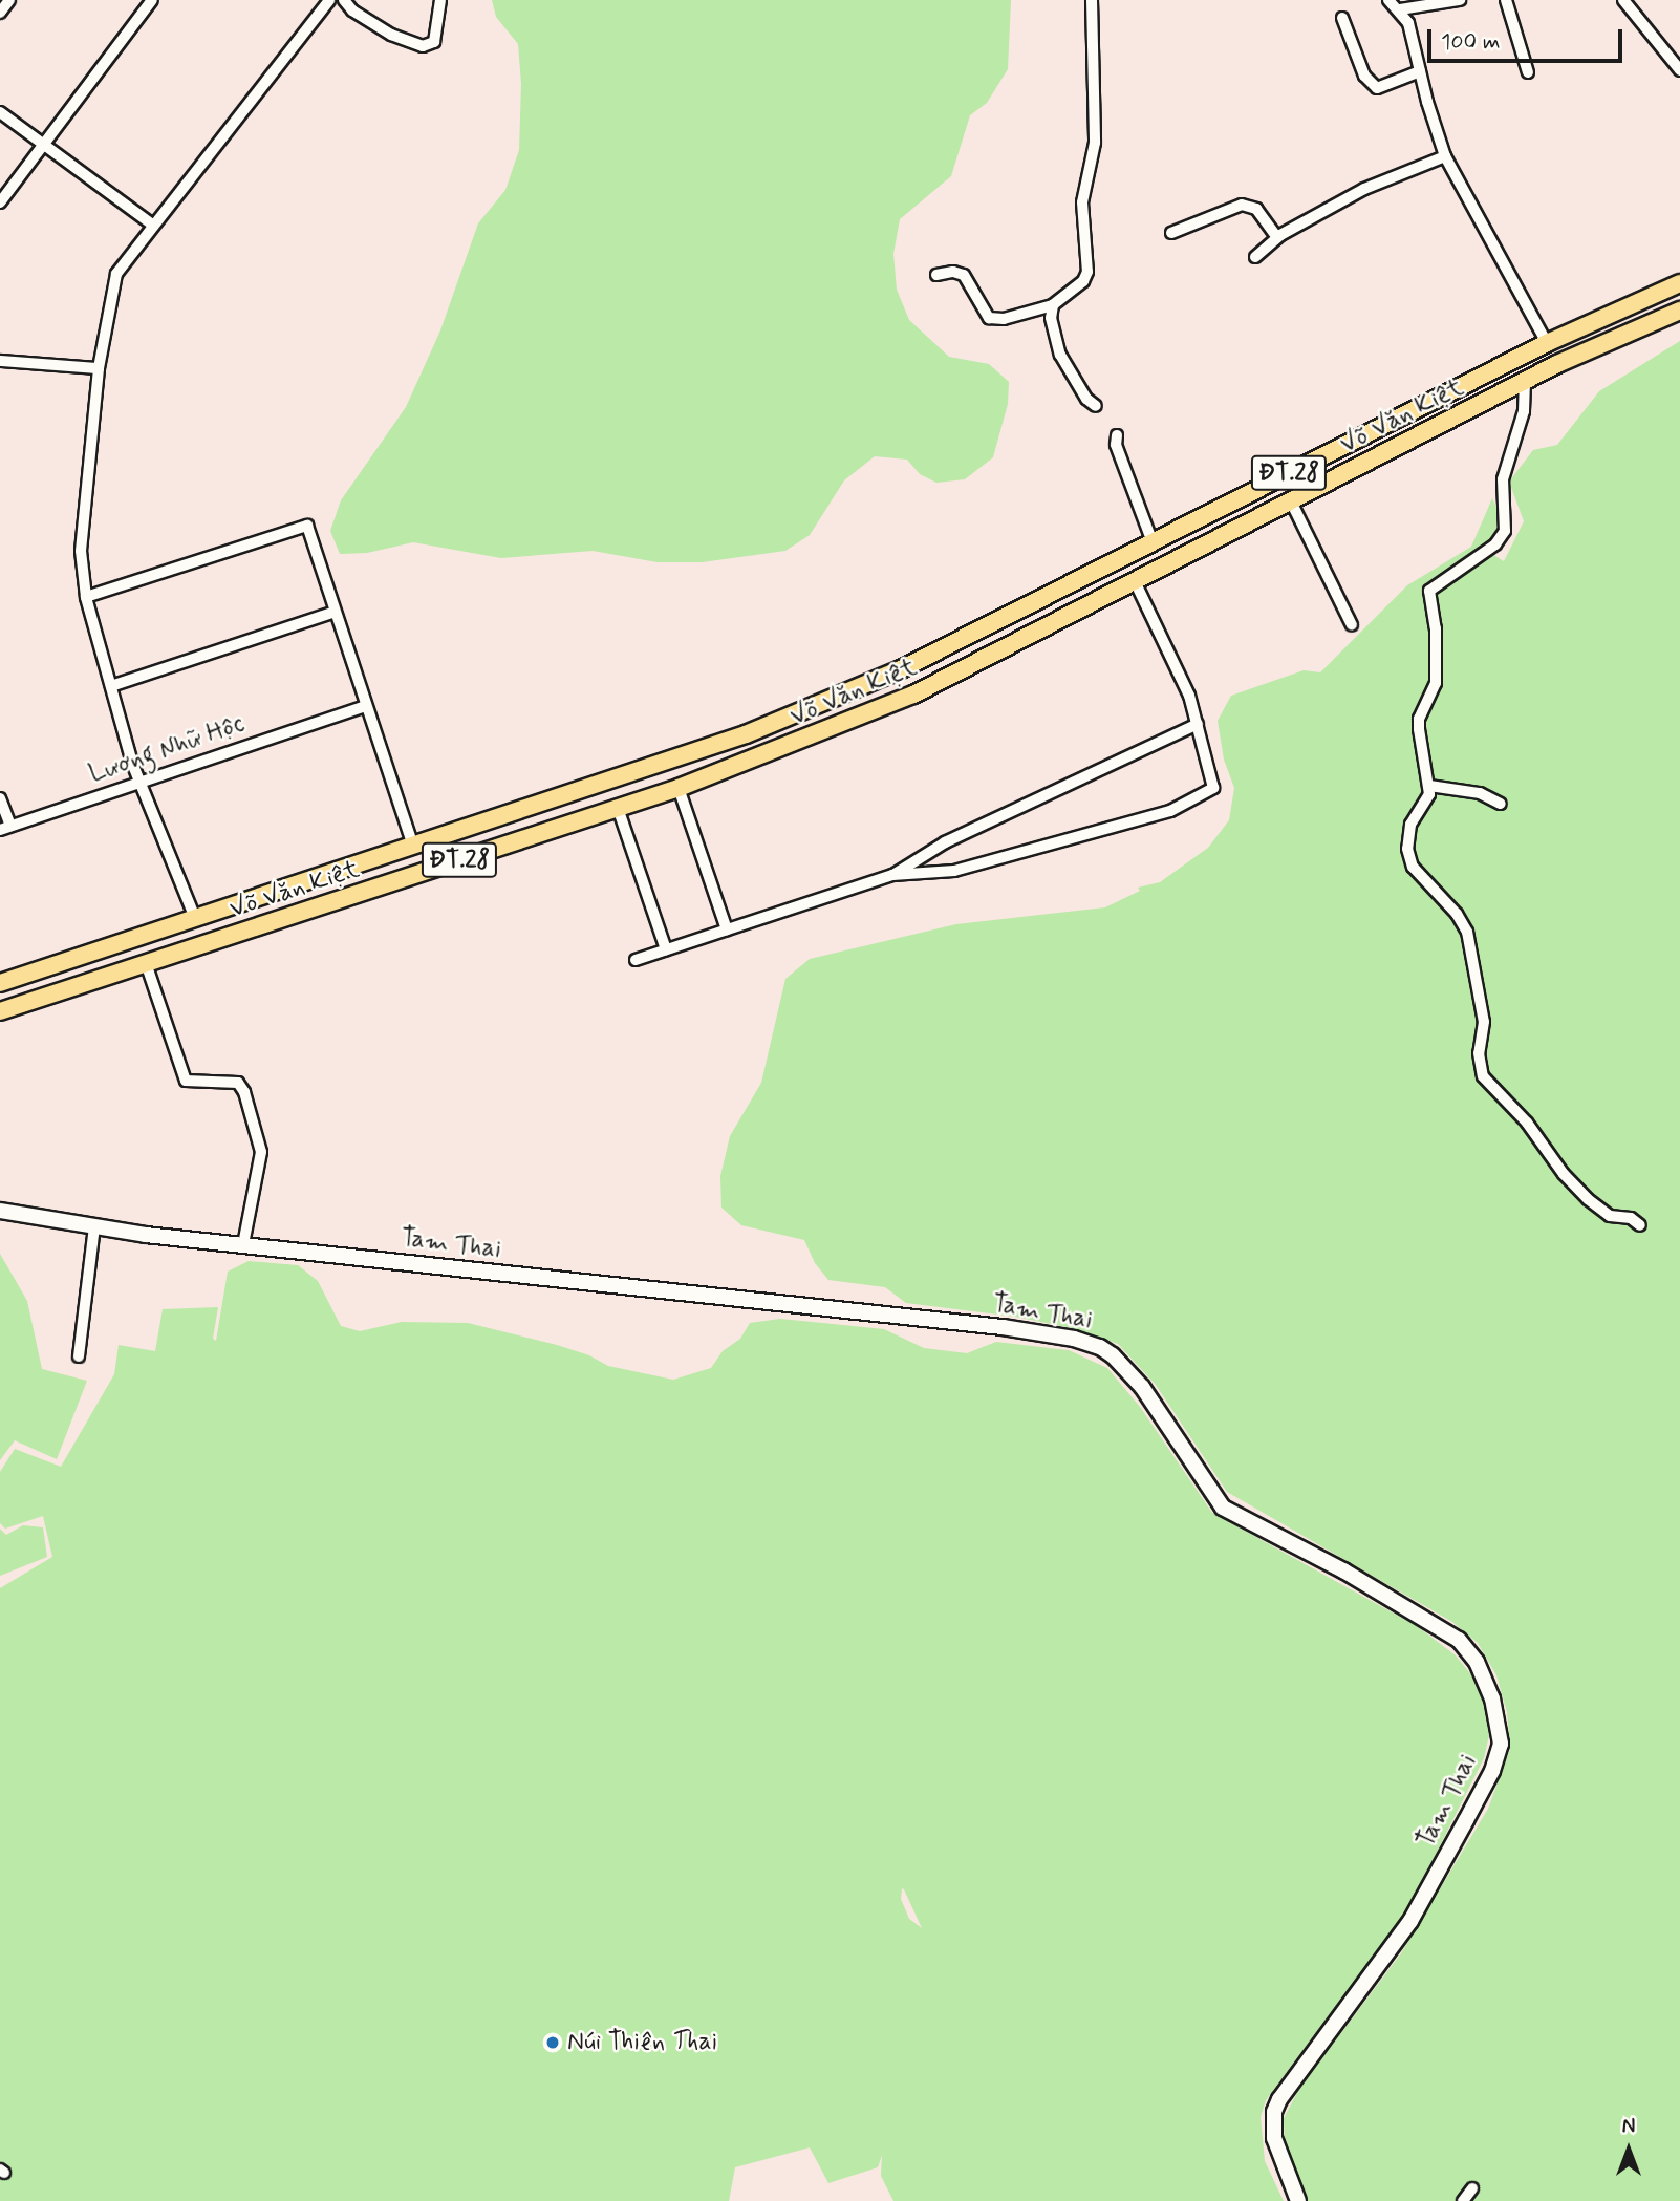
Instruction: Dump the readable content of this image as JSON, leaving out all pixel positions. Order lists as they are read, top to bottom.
{
  "streets": {
    "main road": ["Võ Văn Kiệt", "ĐT.28"],
    "street": ["Lương Nhữ Hộc", "Tam Thai"]
  },
  "places": ["Núi Thiên Thai"],
  "scale_bar": "100 m",
  "north": "top"
}
